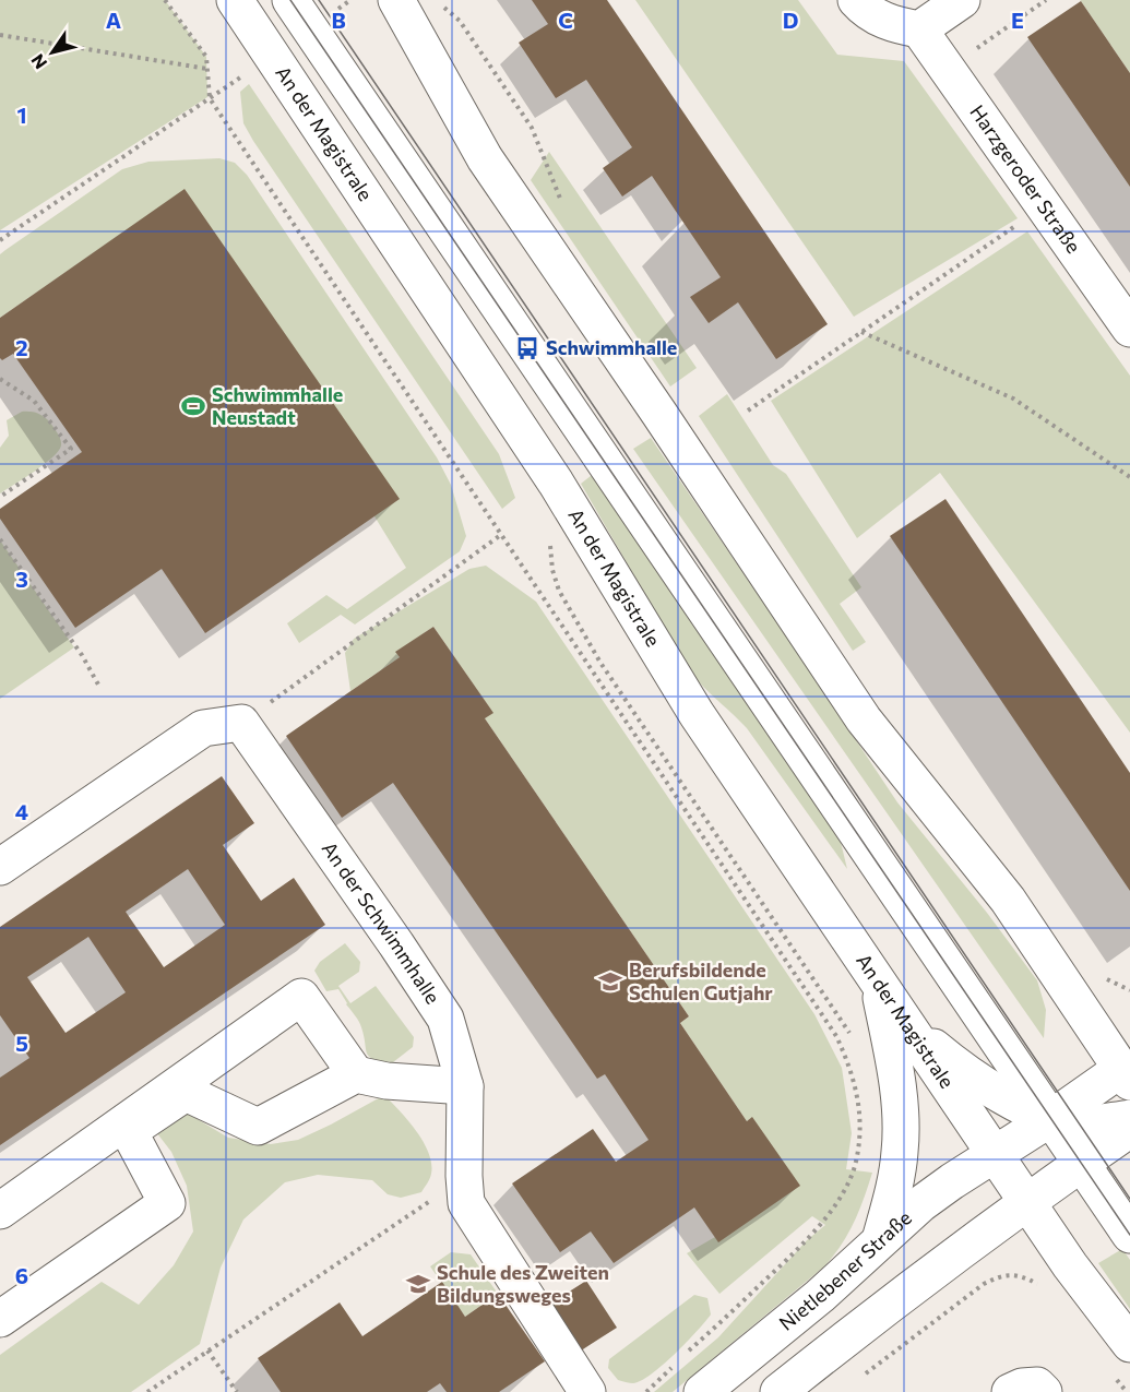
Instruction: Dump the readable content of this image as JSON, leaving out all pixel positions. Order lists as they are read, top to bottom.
{
  "streets": {
    "main road": [
      "An der Magistrale",
      "Harzgeroder Straße",
      "An der Schwimmhalle",
      "Nietlebener Straße"
    ]
  },
  "crossings": [
    ["An der Magistrale", "Nietlebener Straße"]
  ],
  "places": {
    "bus stop": ["Schwimmhalle"],
    "sports": ["Schwimmhalle Neustadt"],
    "school or university": ["Berufsbildende Schulen Gutjahr", "Schule des Zweiten Bildungsweges"]
  },
  "north": "bottom left",
  "grid": {
    "columns": [
      "A",
      "B",
      "C",
      "D",
      "E"
    ],
    "rows": [
      "1",
      "2",
      "3",
      "4",
      "5",
      "6"
    ]
  }
}
